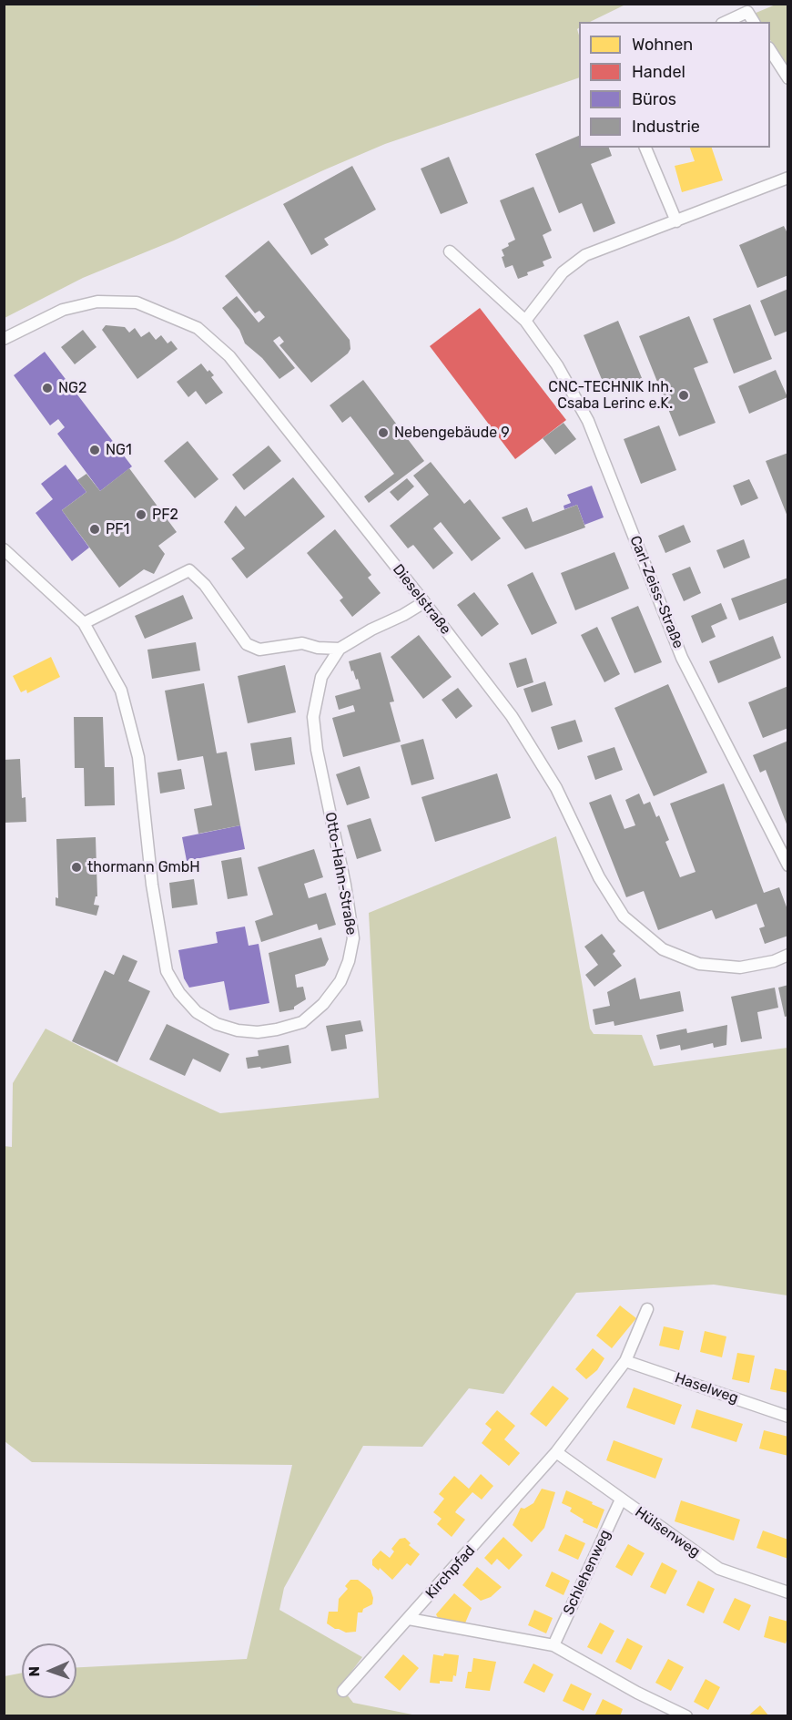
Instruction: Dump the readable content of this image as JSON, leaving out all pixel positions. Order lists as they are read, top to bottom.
{
  "streets": {
    "street": [
      "Carl-Zeiss-Straße",
      "Dieselstraße",
      "Otto-Hahn-Straße",
      "Haselweg",
      "Hülsenweg",
      "Kirchpfad",
      "Schlehenweg"
    ]
  },
  "crossings": [
    ["Dieselstraße", "Otto-Hahn-Straße"],
    ["Hülsenweg", "Kirchpfad"],
    ["Hülsenweg", "Schlehenweg"]
  ],
  "places": [
    "NG2",
    "CNC-TECHNIK Inh. Csaba Lerinc e.K.",
    "Nebengebäude 9",
    "NG1",
    "PF2",
    "PF1",
    "thormann GmbH"
  ],
  "legend": [
    "Wohnen",
    "Handel",
    "Büros",
    "Industrie"
  ],
  "north": "left"
}
